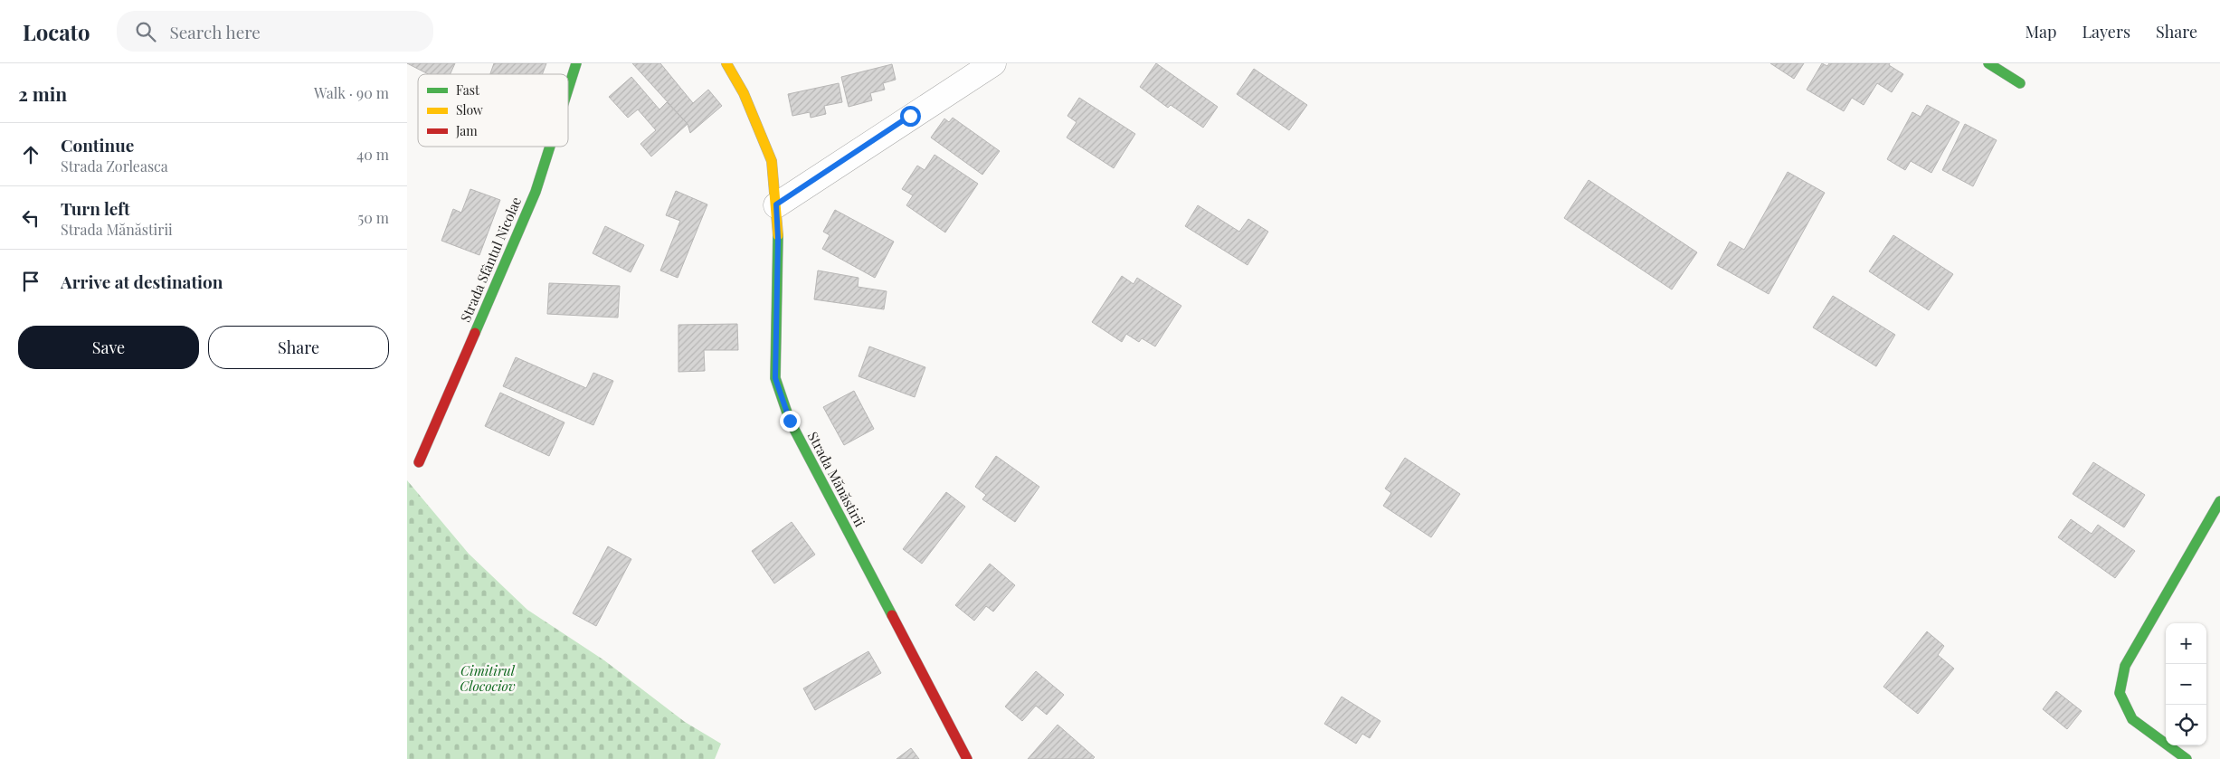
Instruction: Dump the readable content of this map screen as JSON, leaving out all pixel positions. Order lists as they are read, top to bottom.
{
  "streets": {
    "street": ["Strada Sfântul Nicolae", "Strada Mănăstirii"]
  },
  "parks": ["Cimitirul Clocociov"],
  "legend": ["Fast", "Slow", "Jam"],
  "page": {
    "header": "Locato",
    "search": "Search here",
    "nav": ["Map", "Layers", "Share"],
    "heading": ["2 min", "Walk · 90 m"],
    "list": [
      ["Continue", "Strada Zorleasca", "40 m"],
      ["Turn left", "Strada Mănăstirii", "50 m"],
      "Arrive at destination"
    ],
    "buttons": ["Save", "Share"],
    "map_buttons": ["+", "−"]
  }
}
